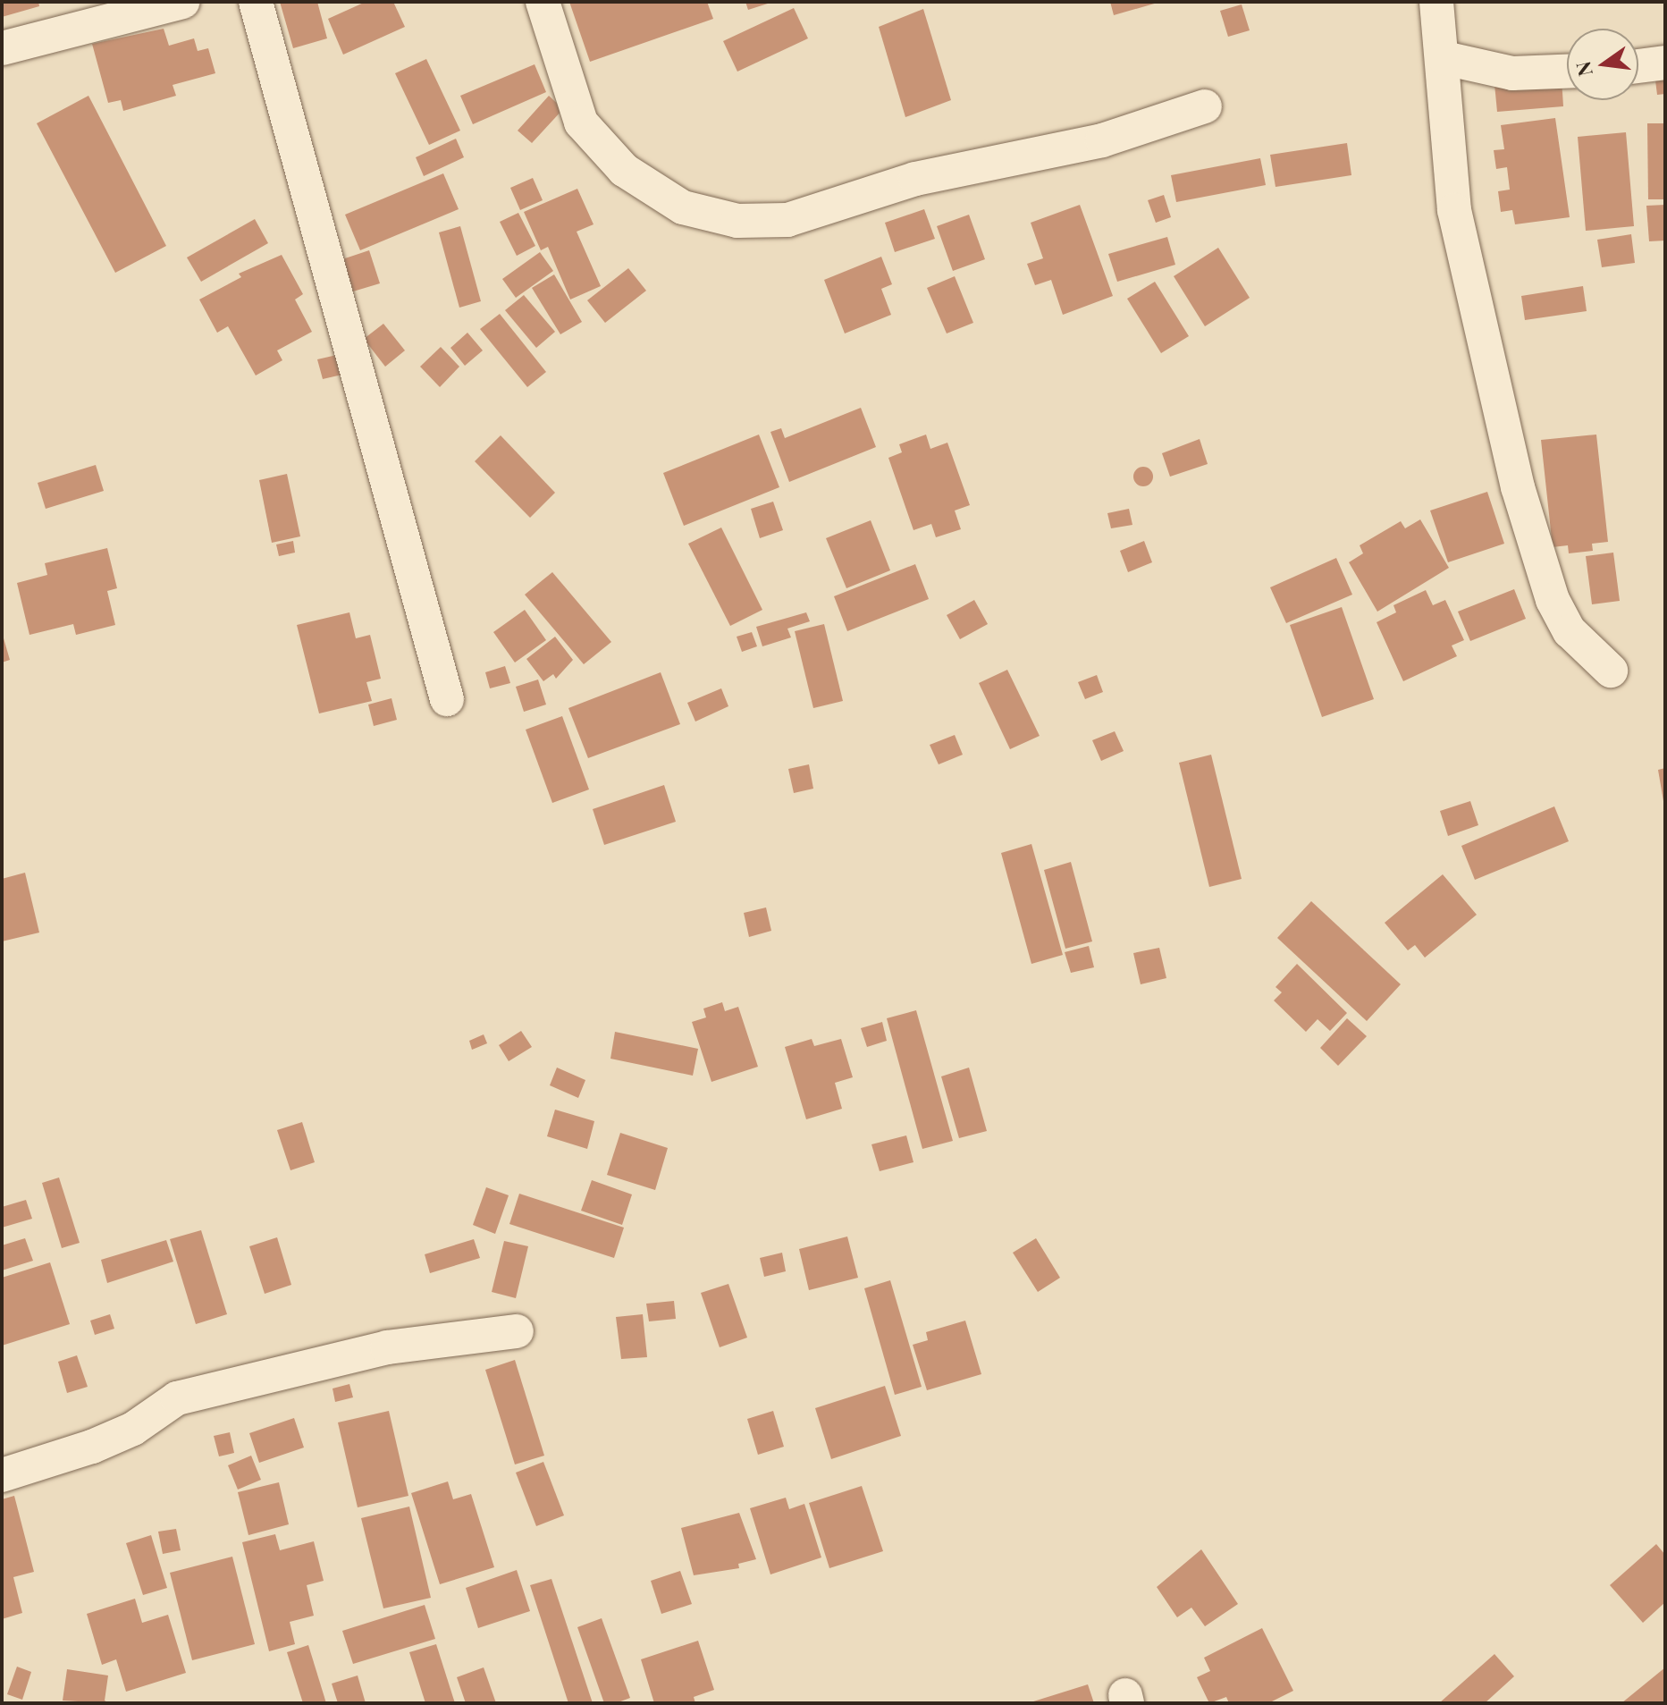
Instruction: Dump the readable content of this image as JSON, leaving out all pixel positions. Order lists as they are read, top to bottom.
{
  "north": "left"
}
